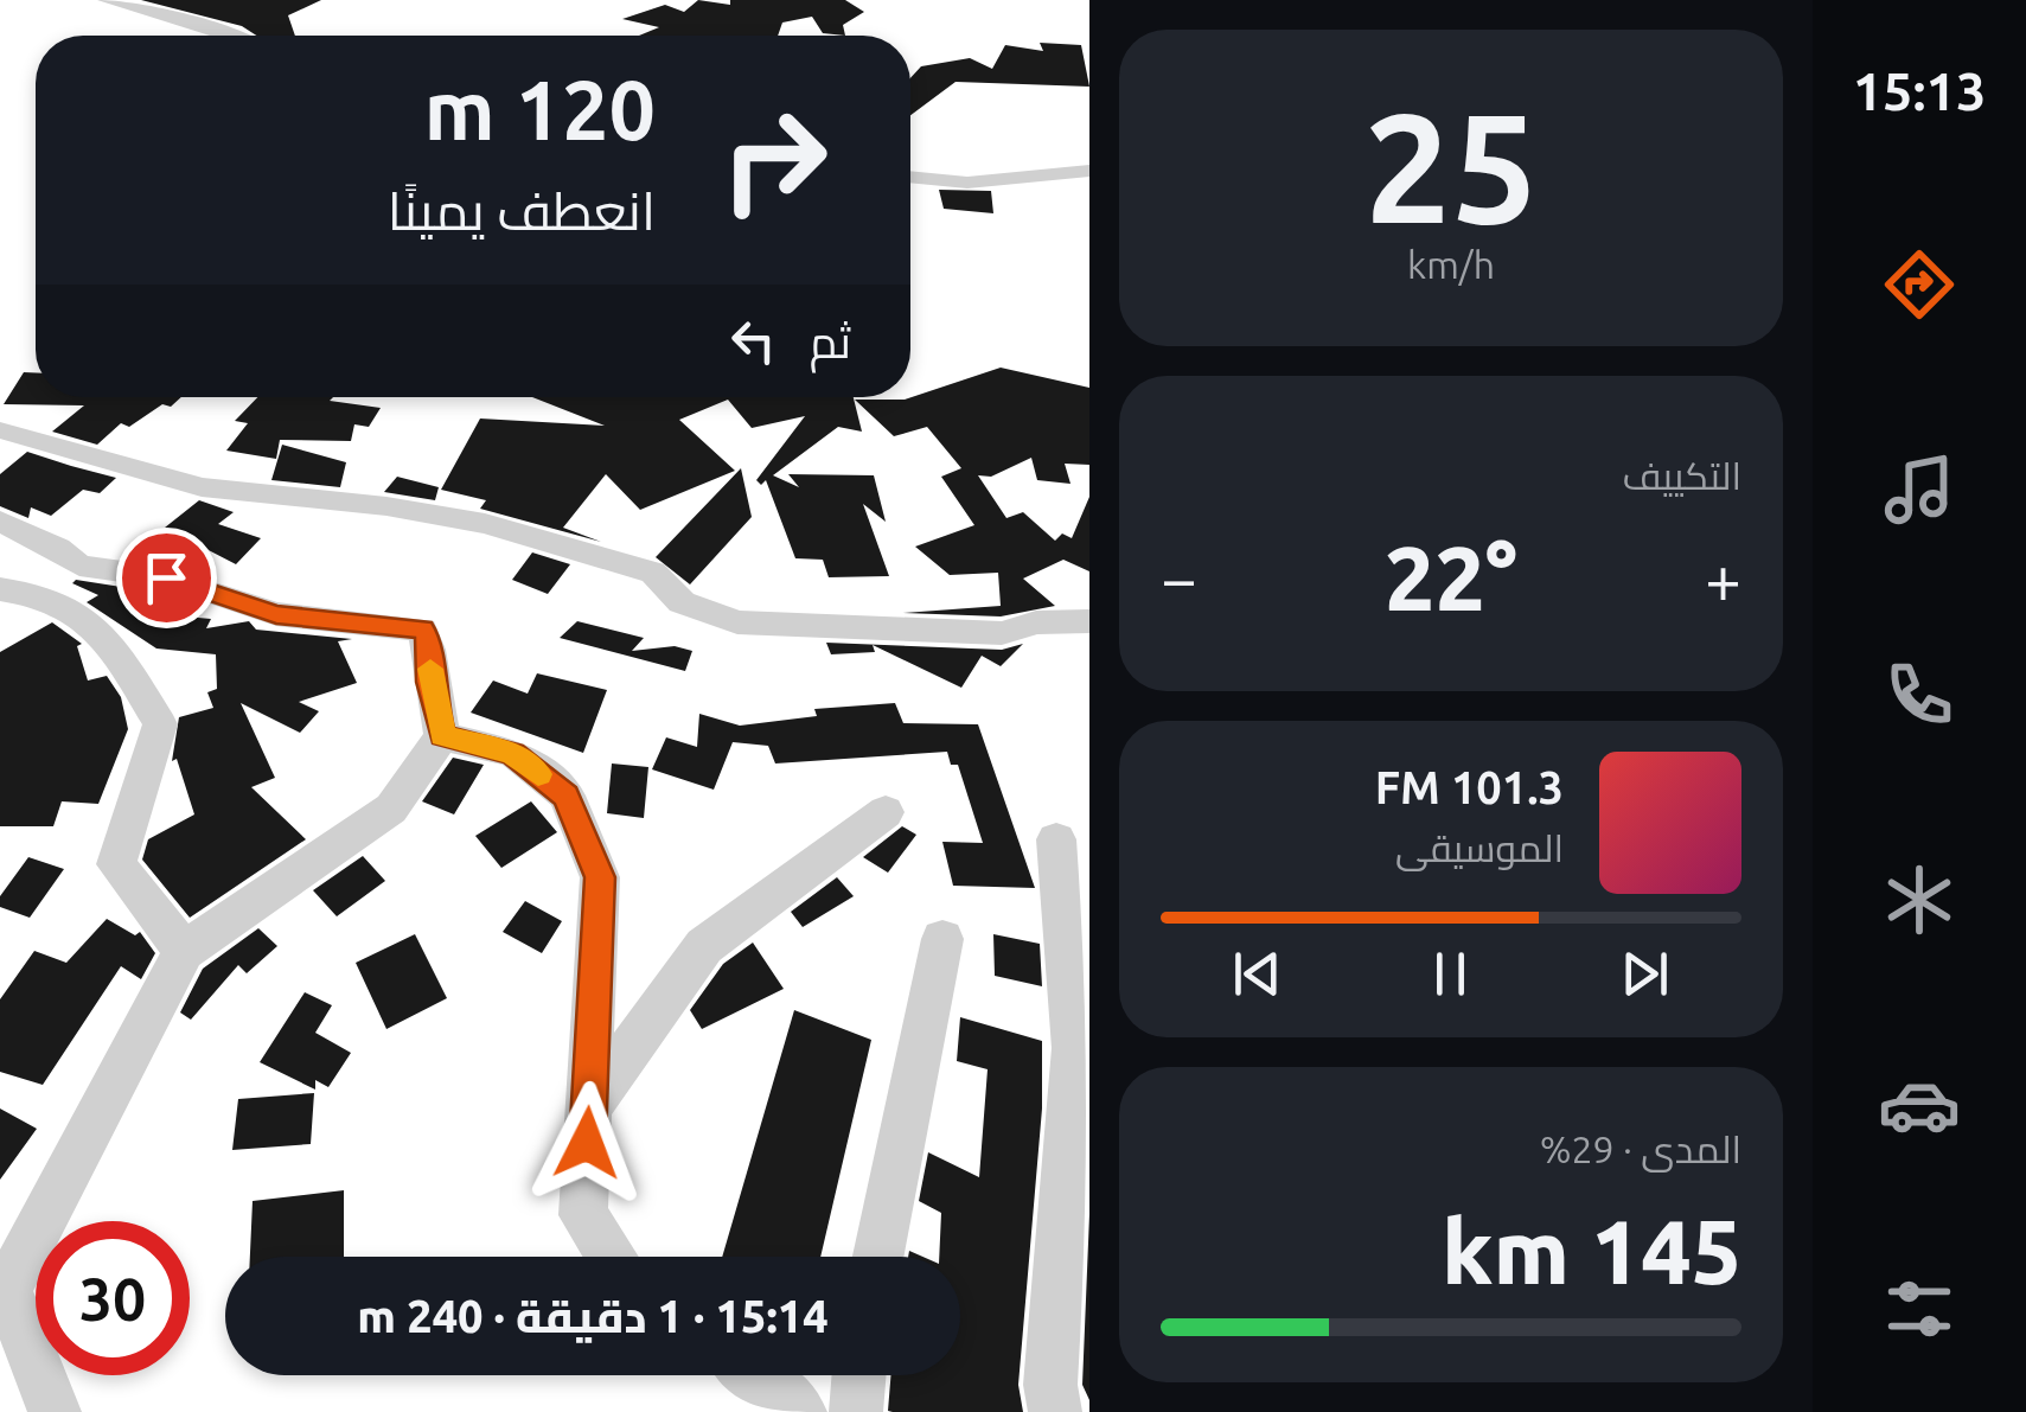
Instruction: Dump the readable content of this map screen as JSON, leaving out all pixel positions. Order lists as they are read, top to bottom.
{
  "page": {
    "tabs": "15:13",
    "tile": [
      ["25", "km/h"],
      "التكييف",
      ["المدى · 29%", "145 km"]
    ],
    "turn": ["120 m", "انعطف يمينًا"],
    "then": "ثم",
    "heat": ["−", "22°", "+"],
    "song": ["101.3 FM", "الموسيقى"],
    "limit": "30",
    "trip": "15:14 · 1 دقيقة · 240 m"
  }
}
